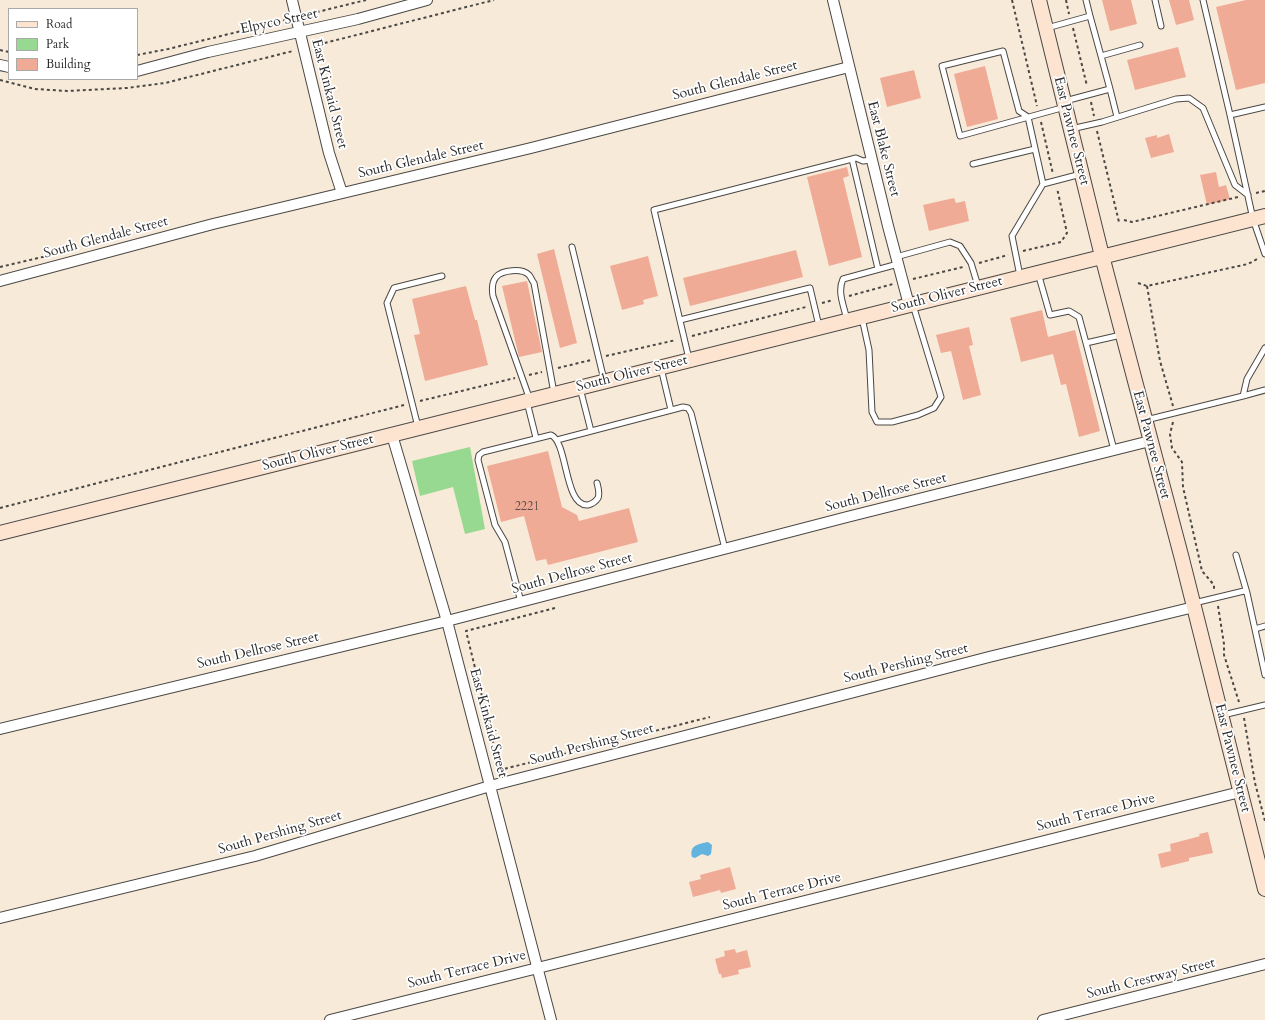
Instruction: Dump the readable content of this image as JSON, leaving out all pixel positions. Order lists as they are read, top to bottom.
{
  "streets": {
    "main road": ["East Pawnee Street", "South Oliver Street"],
    "street": [
      "Elpyco Street",
      "South Glendale Street",
      "East Kinkaid Street",
      "East Blake Street",
      "South Dellrose Street",
      "South Pershing Street",
      "South Terrace Drive",
      "South Crestway Street"
    ]
  },
  "crossings": [
    ["Elpyco Street", "East Kinkaid Street"],
    ["South Glendale Street", "East Kinkaid Street"],
    ["South Glendale Street", "East Blake Street"],
    ["East Kinkaid Street", "South Oliver Street"],
    ["East Kinkaid Street", "South Dellrose Street"],
    ["East Kinkaid Street", "South Pershing Street"],
    ["East Kinkaid Street", "South Terrace Drive"],
    ["East Pawnee Street", "South Oliver Street"],
    ["East Pawnee Street", "South Dellrose Street"],
    ["East Pawnee Street", "South Pershing Street"],
    ["East Pawnee Street", "South Terrace Drive"],
    ["East Blake Street", "South Oliver Street"]
  ],
  "house_numbers": ["2221"],
  "legend": ["Road", "Park", "Building"]
}
